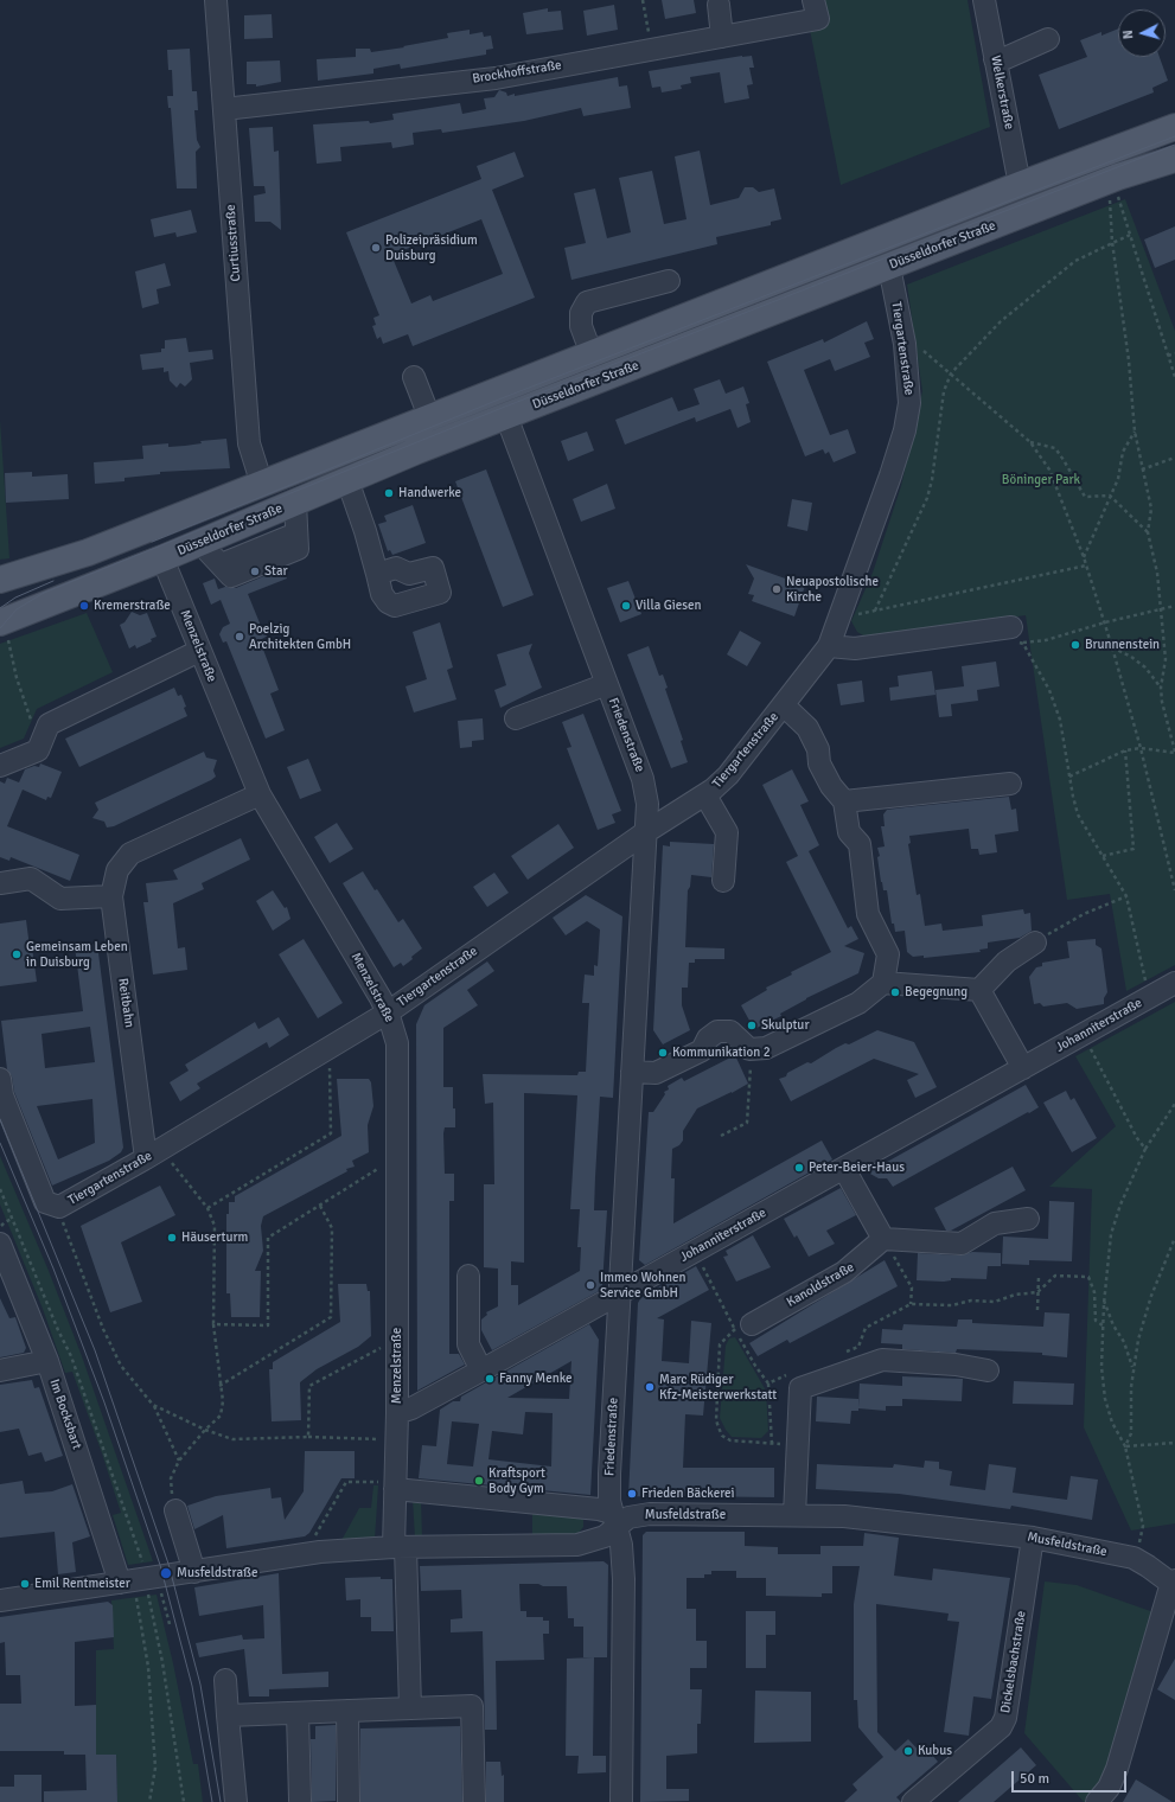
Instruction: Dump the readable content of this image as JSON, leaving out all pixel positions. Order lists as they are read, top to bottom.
{
  "streets": {
    "main road": ["Düsseldorfer Straße"],
    "street": [
      "Brockhoffstraße",
      "Welkerstraße",
      "Curtiusstraße",
      "Tiergartenstraße",
      "Menzelstraße",
      "Friedenstraße",
      "Reitbahn",
      "Johanniterstraße",
      "Kanoldstraße",
      "Im Bocksbart",
      "Musfeldstraße",
      "Dickelsbachstraße"
    ]
  },
  "crossings": [
    ["Brockhoffstraße", "Curtiusstraße"],
    ["Welkerstraße", "Düsseldorfer Straße"],
    ["Curtiusstraße", "Düsseldorfer Straße"],
    ["Düsseldorfer Straße", "Tiergartenstraße"],
    ["Düsseldorfer Straße", "Menzelstraße"],
    ["Düsseldorfer Straße", "Friedenstraße"],
    ["Tiergartenstraße", "Menzelstraße"],
    ["Tiergartenstraße", "Friedenstraße"],
    ["Tiergartenstraße", "Reitbahn"],
    ["Menzelstraße", "Reitbahn"],
    ["Menzelstraße", "Johanniterstraße"],
    ["Menzelstraße", "Musfeldstraße"],
    ["Friedenstraße", "Johanniterstraße"],
    ["Friedenstraße", "Musfeldstraße"],
    ["Im Bocksbart", "Musfeldstraße"],
    ["Musfeldstraße", "Dickelsbachstraße"]
  ],
  "parks": ["Böninger Park"],
  "places": [
    "Polizeipräsidium Duisburg",
    "Handwerke",
    "Star",
    "Neuapostolische Kirche",
    "Kremerstraße",
    "Villa Giesen",
    "Poelzig Architekten GmbH",
    "Brunnenstein",
    "Gemeinsam Leben in Duisburg",
    "Begegnung",
    "Skulptur",
    "Kommunikation 2",
    "Peter-Beier-Haus",
    "Häuserturm",
    "Immeo Wohnen Service GmbH",
    "Fanny Menke",
    "Marc Rüdiger Kfz-Meisterwerkstatt",
    "Kraftsport Body Gym",
    "Frieden Bäckerei",
    "Musfeldstraße",
    "Emil Rentmeister",
    "Kubus"
  ],
  "scale_bar": "50 m",
  "north": "left"
}
